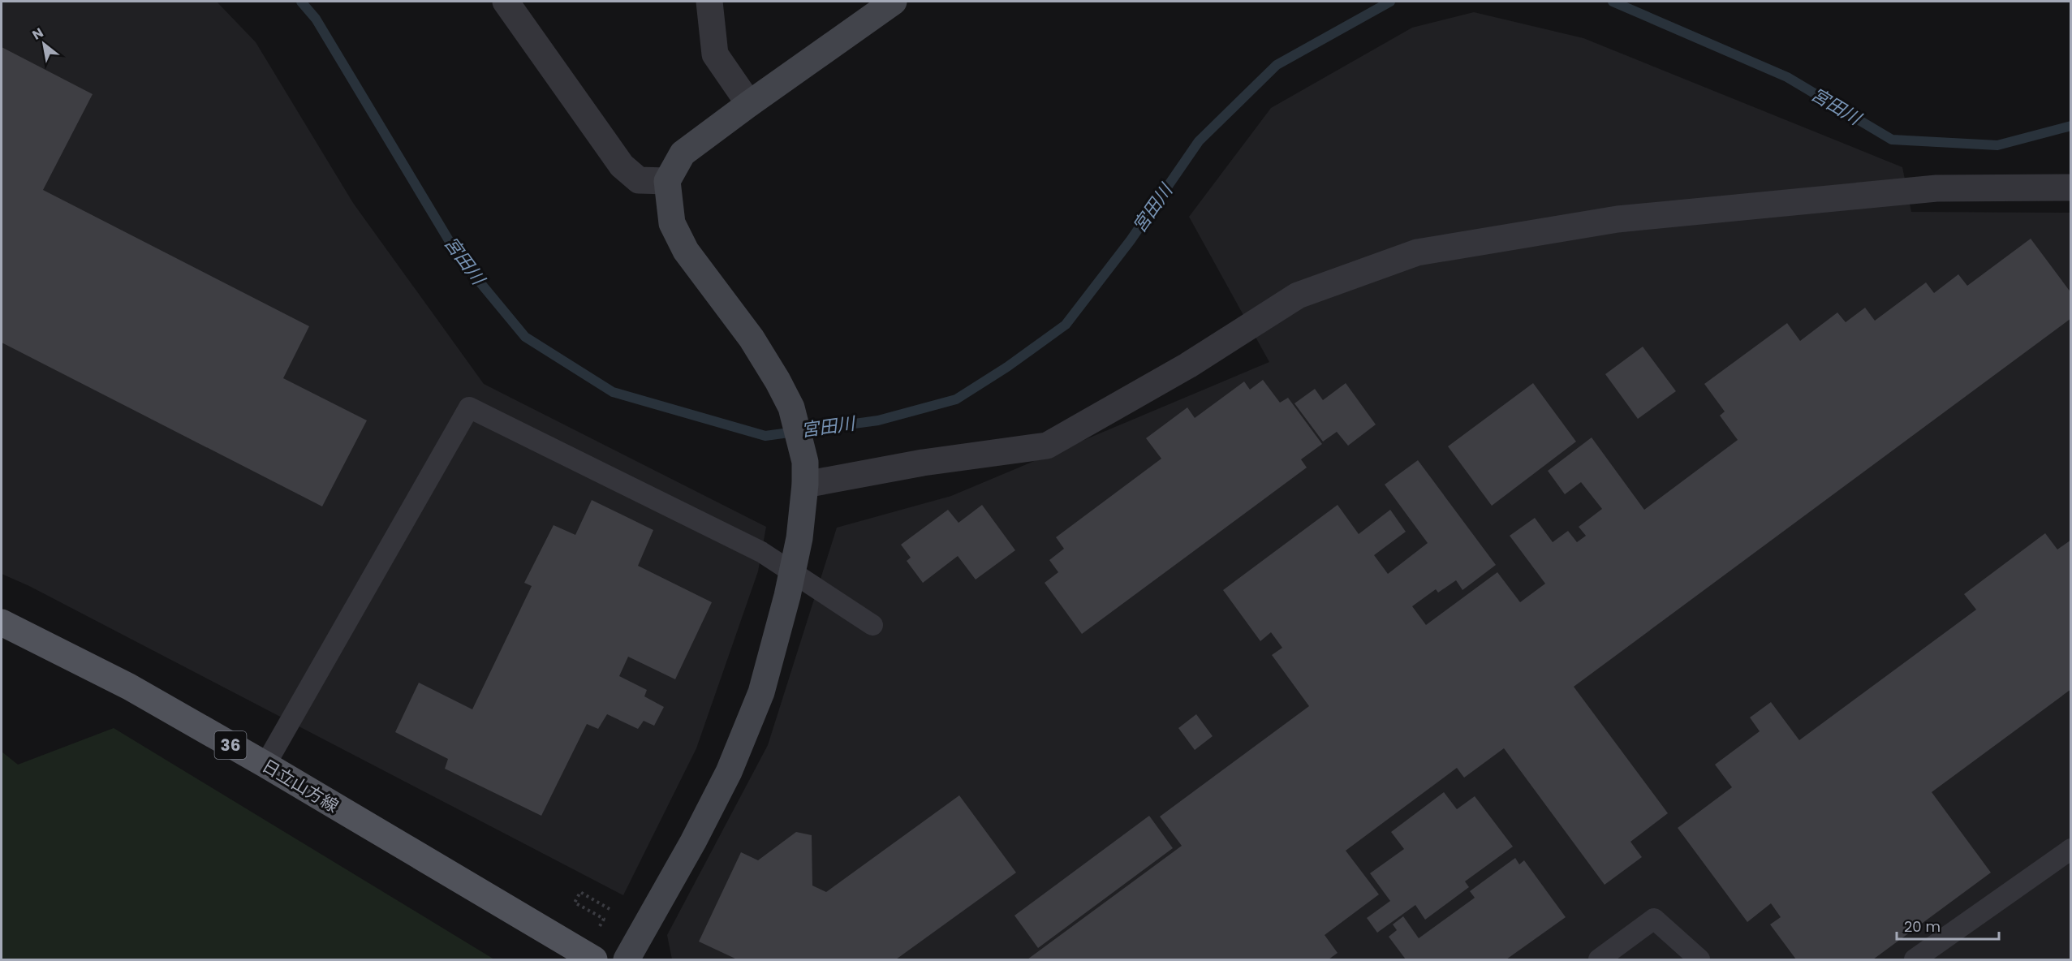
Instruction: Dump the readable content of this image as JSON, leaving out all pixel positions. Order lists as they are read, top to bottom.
{
  "streets": {
    "main road": ["36", "日立山方線"]
  },
  "water": ["宮田川"],
  "scale_bar": "20 m",
  "north": "top left"
}
